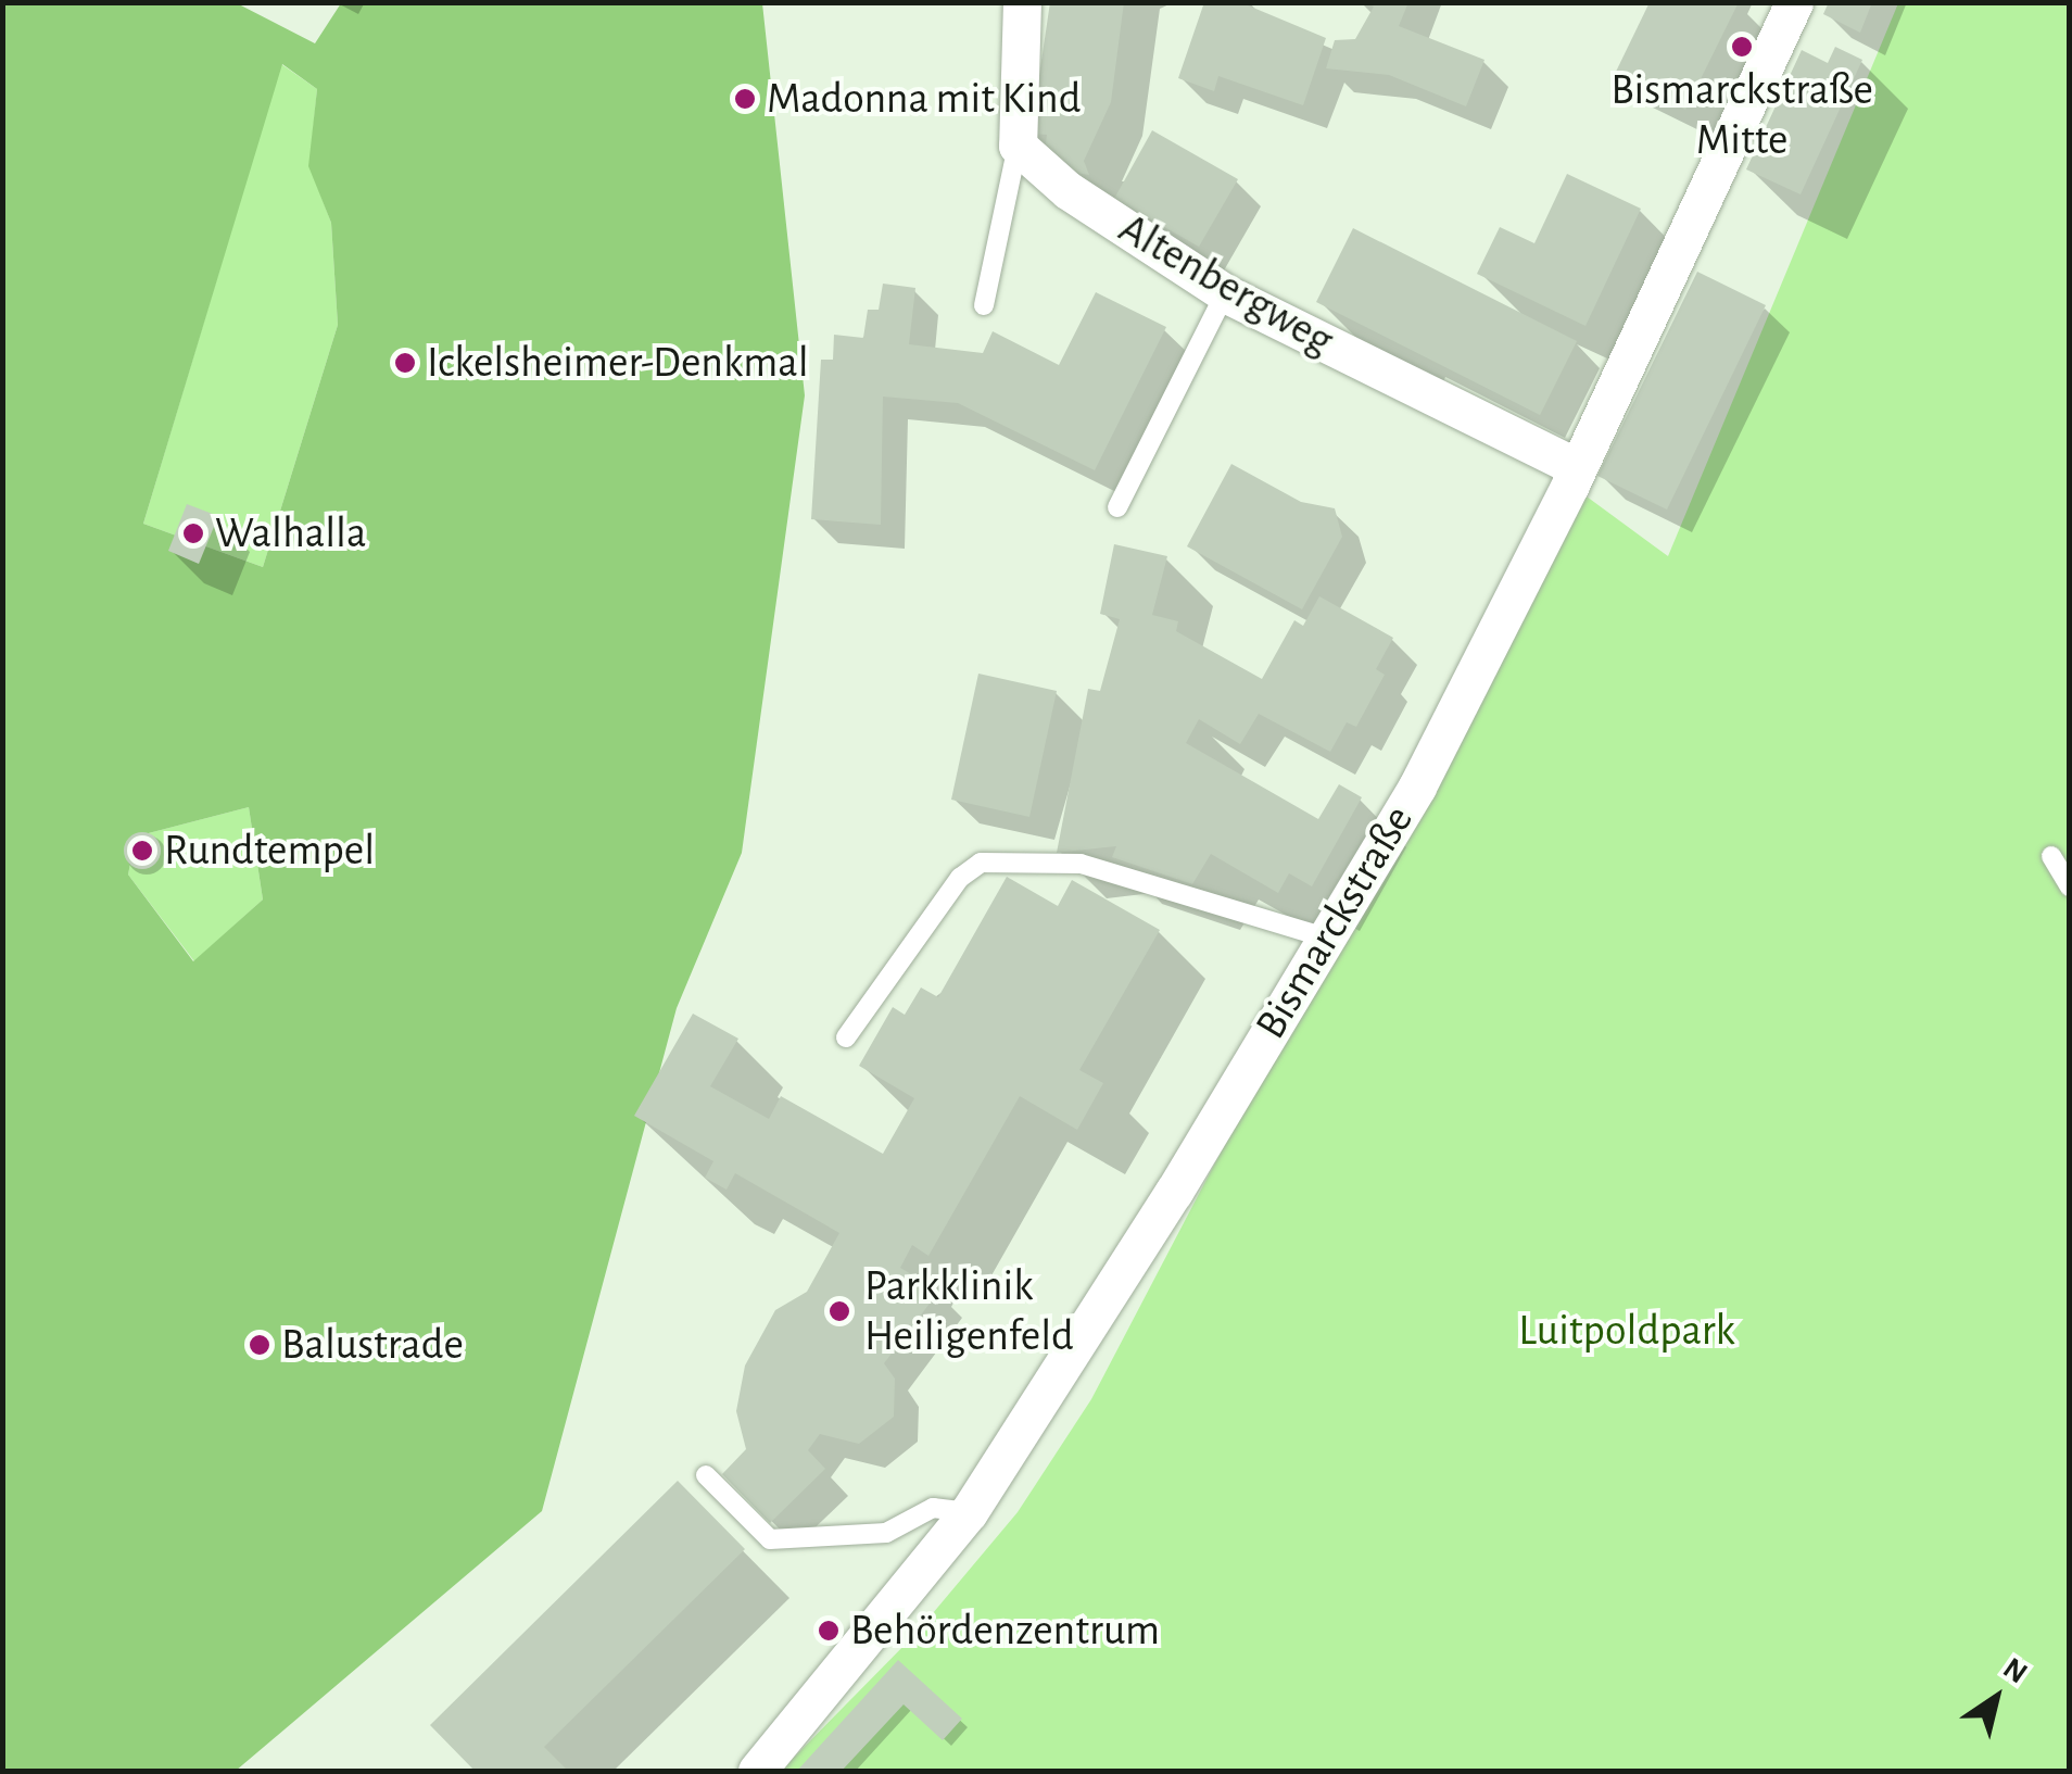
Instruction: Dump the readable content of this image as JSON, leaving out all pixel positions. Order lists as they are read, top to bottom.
{
  "streets": {
    "street": ["Altenbergweg", "Bismarckstraße"]
  },
  "crossings": [
    ["Altenbergweg", "Bismarckstraße"]
  ],
  "parks": ["Luitpoldpark"],
  "places": [
    "Bismarckstraße Mitte",
    "Madonna mit Kind",
    "Ickelsheimer-Denkmal",
    "Walhalla",
    "Rundtempel",
    "Parkklinik Heiligenfeld",
    "Balustrade",
    "Behördenzentrum"
  ],
  "north": "top right"
}
